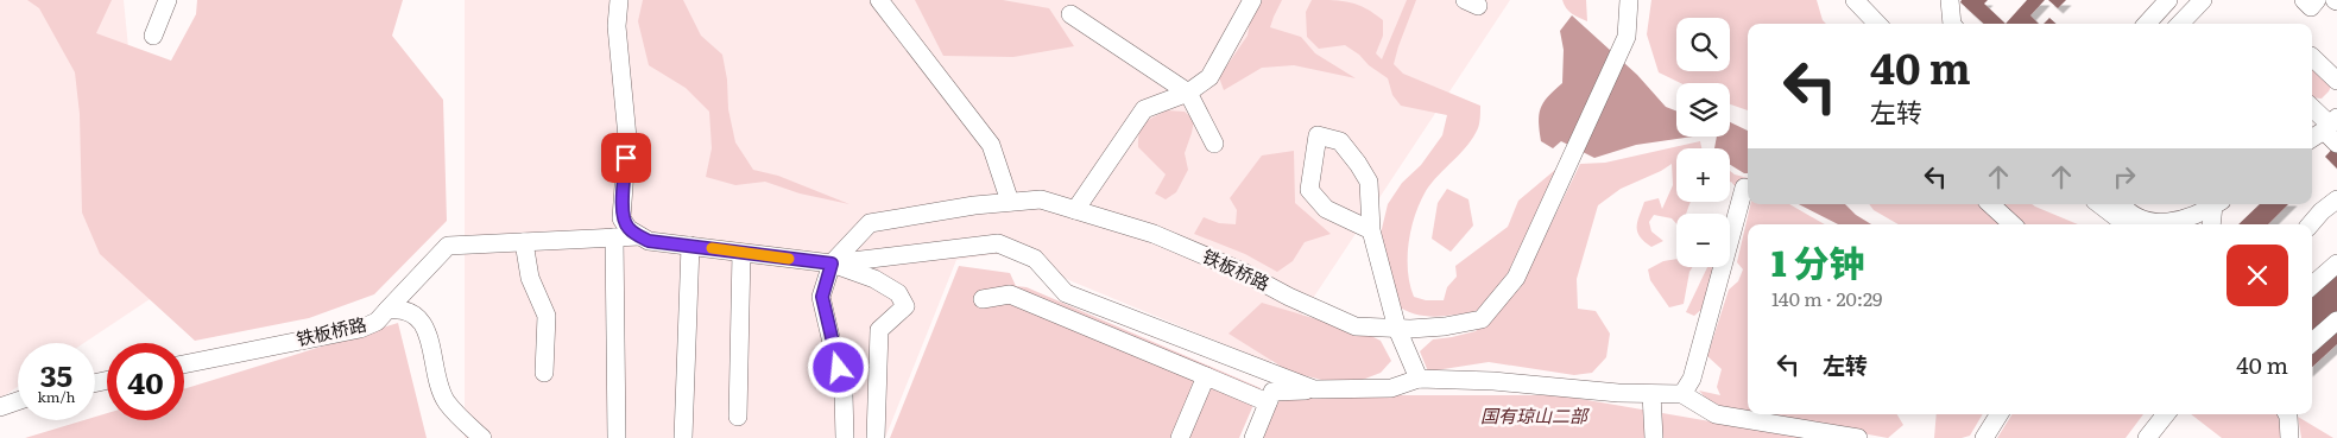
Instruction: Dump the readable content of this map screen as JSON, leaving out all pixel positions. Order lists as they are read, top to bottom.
{
  "streets": {
    "street": ["铁板桥路"]
  },
  "parks": ["国有琼山二部"],
  "page": {
    "map_buttons": ["+", "−"],
    "turn": ["40 m", "左转"],
    "heading": ["1 分钟", "140 m · 20:29"],
    "list": [
      {
        "name": "左转",
        "value": "40 m"
      }
    ],
    "speed": "35 km/h",
    "limit": "40"
  }
}
